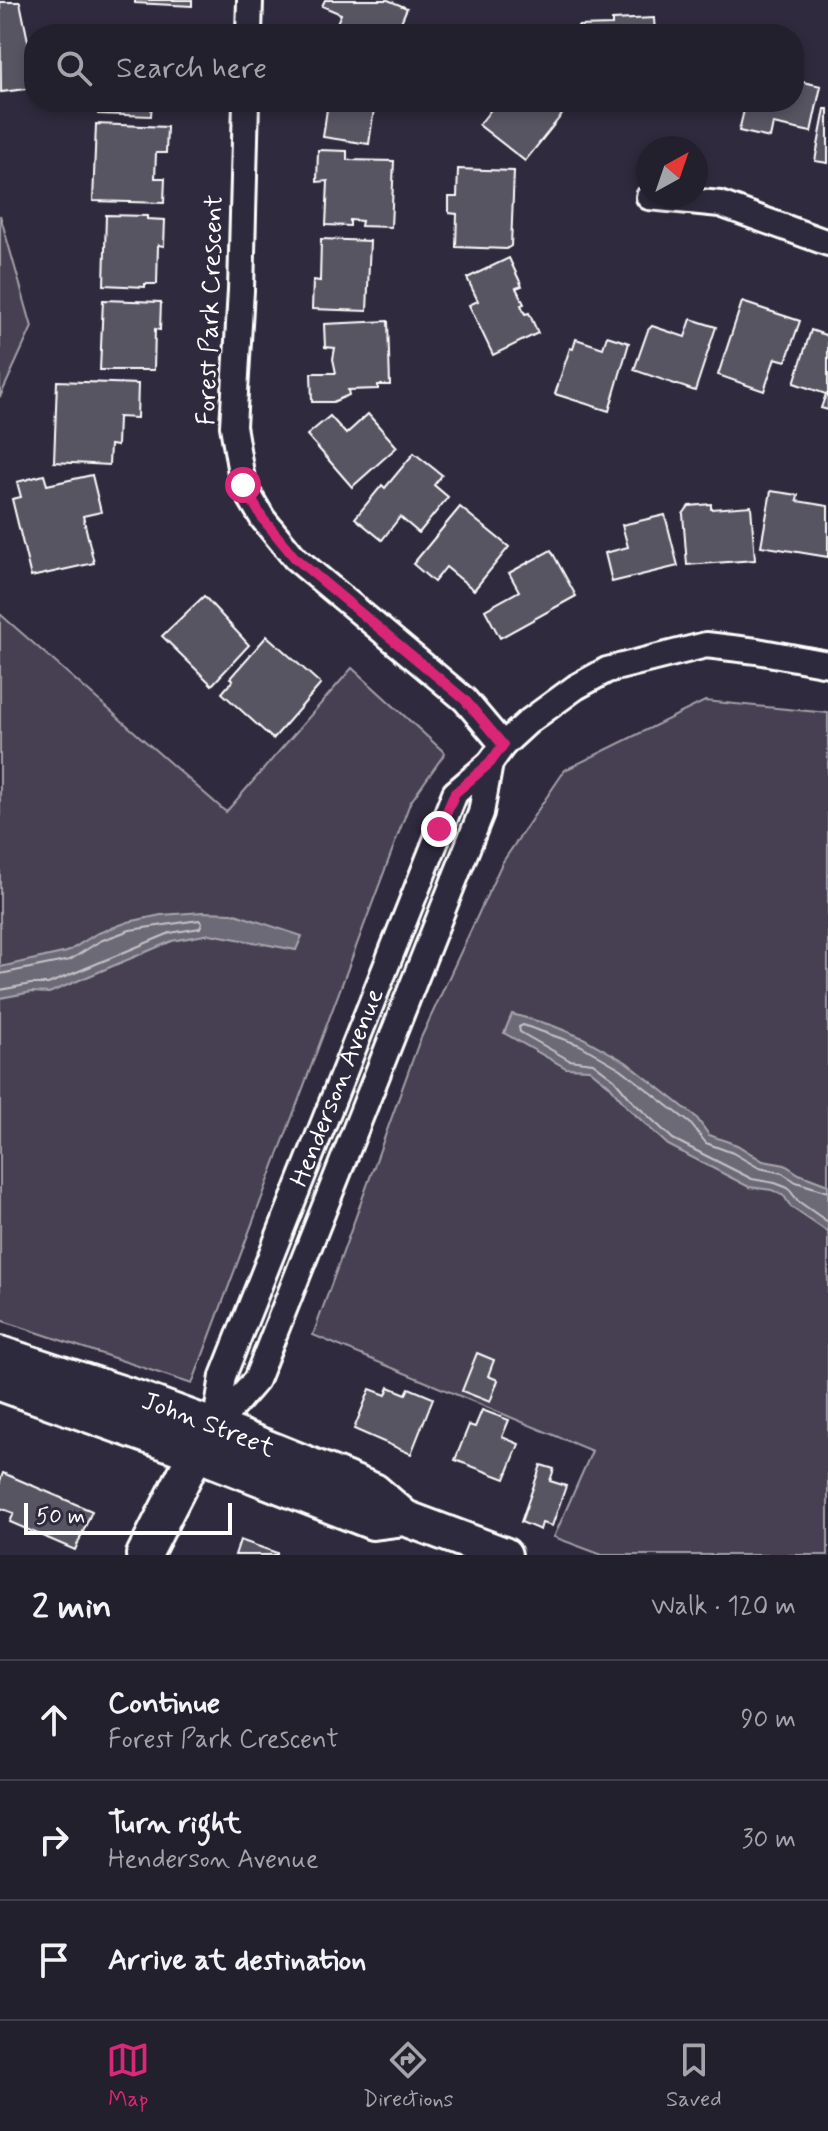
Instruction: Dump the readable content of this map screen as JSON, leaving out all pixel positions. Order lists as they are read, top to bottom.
{
  "streets": {
    "main road": ["Henderson Avenue", "John Street"],
    "street": ["Forest Park Crescent"]
  },
  "crossings": [
    ["Forest Park Crescent", "Henderson Avenue"],
    ["Henderson Avenue", "John Street"]
  ],
  "scale_bar": "50 m",
  "north": "top right",
  "page": {
    "search": "Search here",
    "scale": "50 m",
    "heading": ["2 min", "Walk · 120 m"],
    "list": [
      ["Continue", "Forest Park Crescent", "90 m"],
      ["Turn right", "Henderson Avenue", "30 m"],
      "Arrive at destination"
    ],
    "nav": ["Map", "Directions", "Saved"]
  }
}
